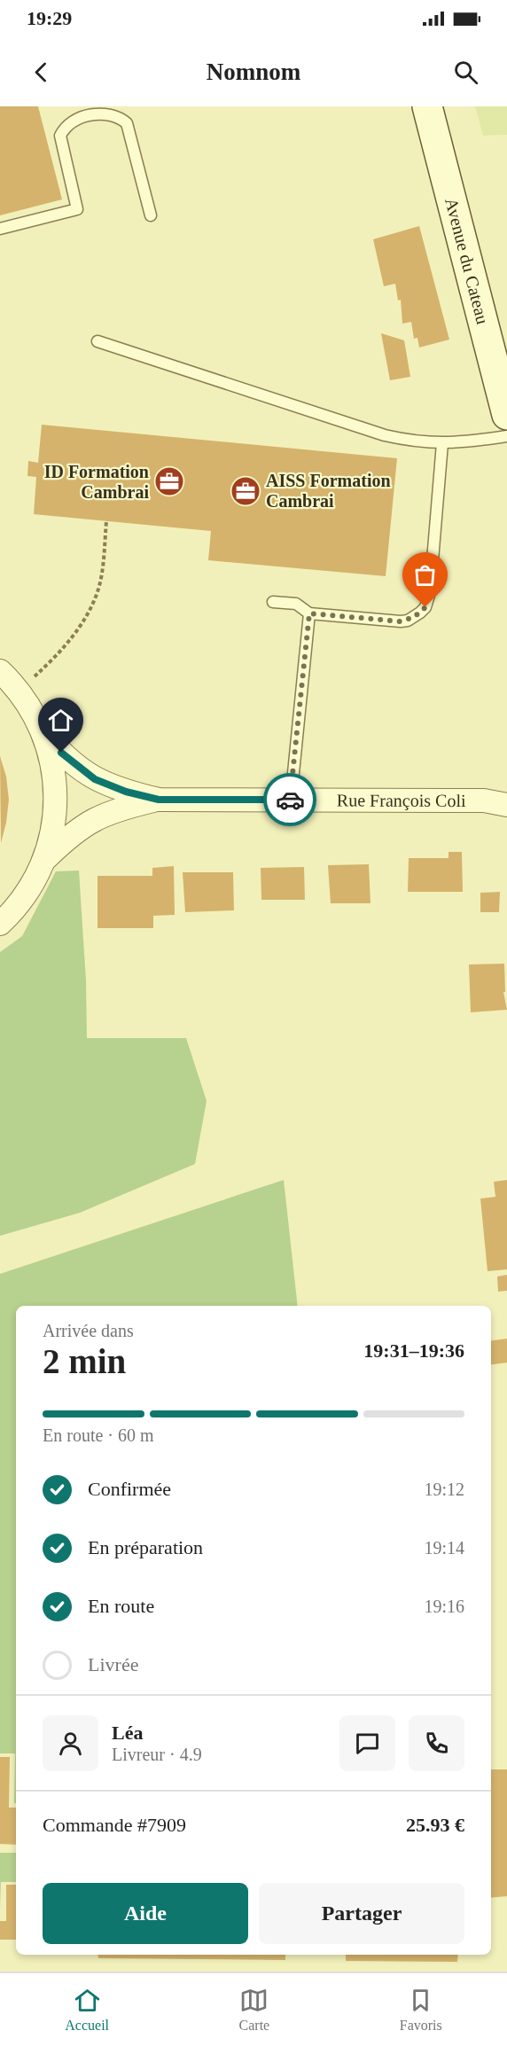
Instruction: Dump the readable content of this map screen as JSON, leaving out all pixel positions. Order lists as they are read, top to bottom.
{
  "streets": {
    "main road": ["Avenue du Cateau"],
    "street": ["Rue François Coli"]
  },
  "places": {
    "office": ["ID Formation Cambrai", "AISS Formation Cambrai"]
  },
  "page": {
    "status": "19:29",
    "header": "Nomnom",
    "heading": ["2 min", "Arrivée dans", "19:31–19:36"],
    "panel": [
      "Léa",
      "Livreur · 4.9",
      "Commande #7909",
      "25.93 €"
    ],
    "bar": "En route · 60 m",
    "list": [
      ["Confirmée", "19:12"],
      ["En préparation", "19:14"],
      ["En route", "19:16"],
      "Livrée"
    ],
    "buttons": ["Aide", "Partager"],
    "tabs": ["Accueil", "Carte", "Favoris"]
  }
}
